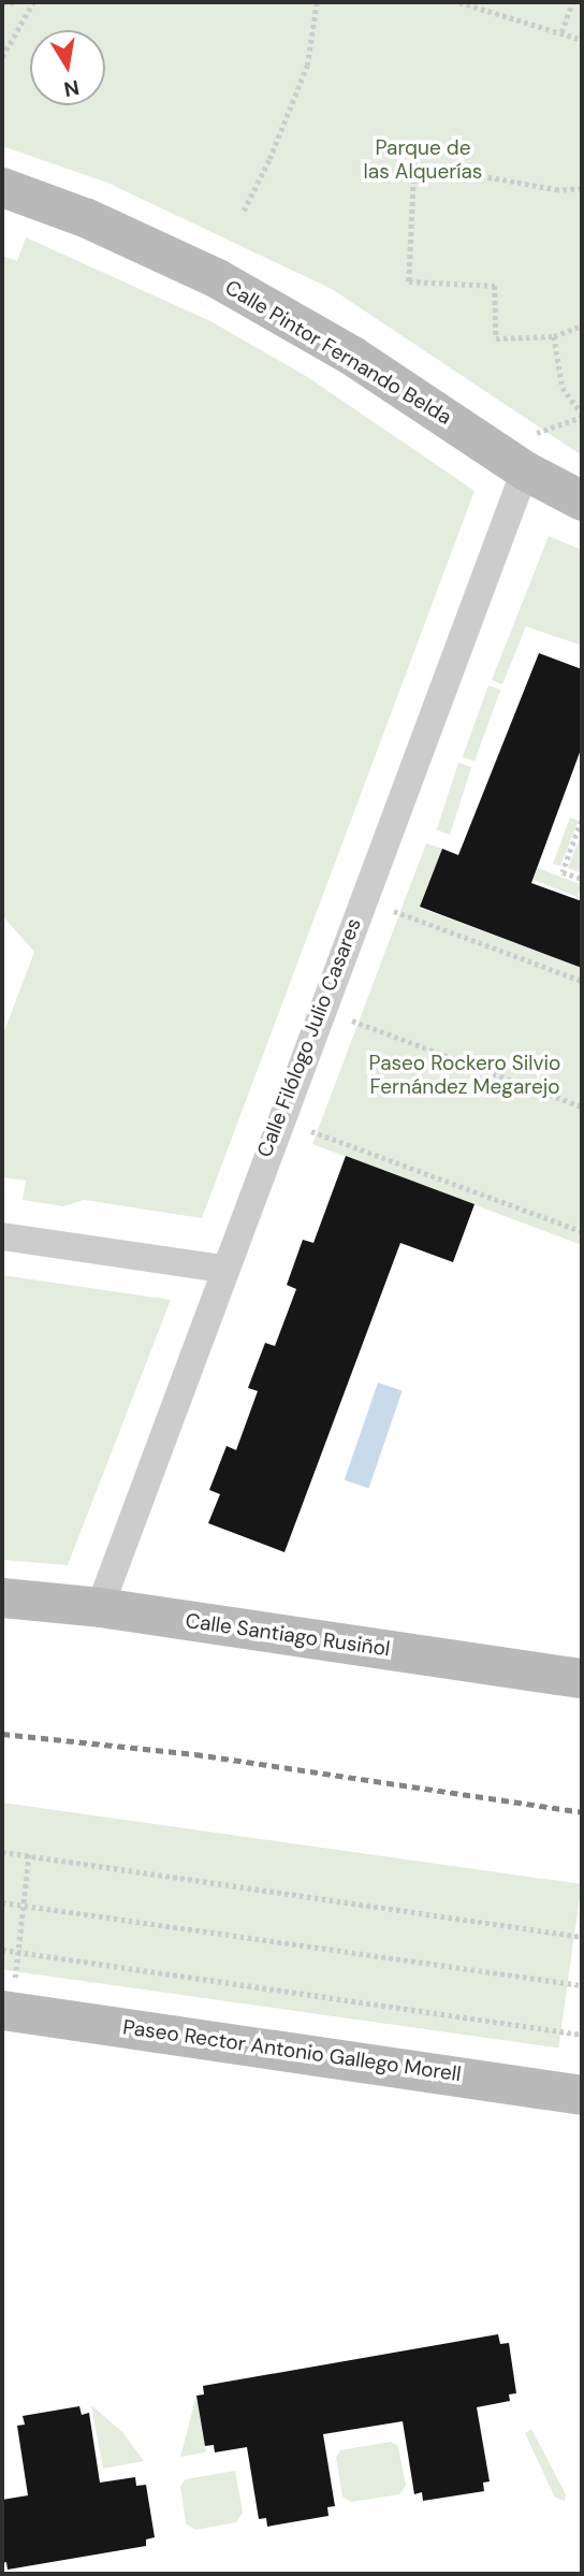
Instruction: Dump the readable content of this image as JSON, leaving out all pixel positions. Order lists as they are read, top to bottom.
{
  "streets": {
    "street": [
      "Calle Pintor Fernando Belda",
      "Calle Filólogo Julio Casares",
      "Calle Santiago Rusiñol",
      "Paseo Rector Antonio Gallego Morell"
    ]
  },
  "crossings": [
    ["Calle Pintor Fernando Belda", "Calle Filólogo Julio Casares"],
    ["Calle Filólogo Julio Casares", "Calle Santiago Rusiñol"]
  ],
  "parks": ["Parque de las Alquerías", "Paseo Rockero Silvio Fernández Megarejo"],
  "north": "bottom"
}
